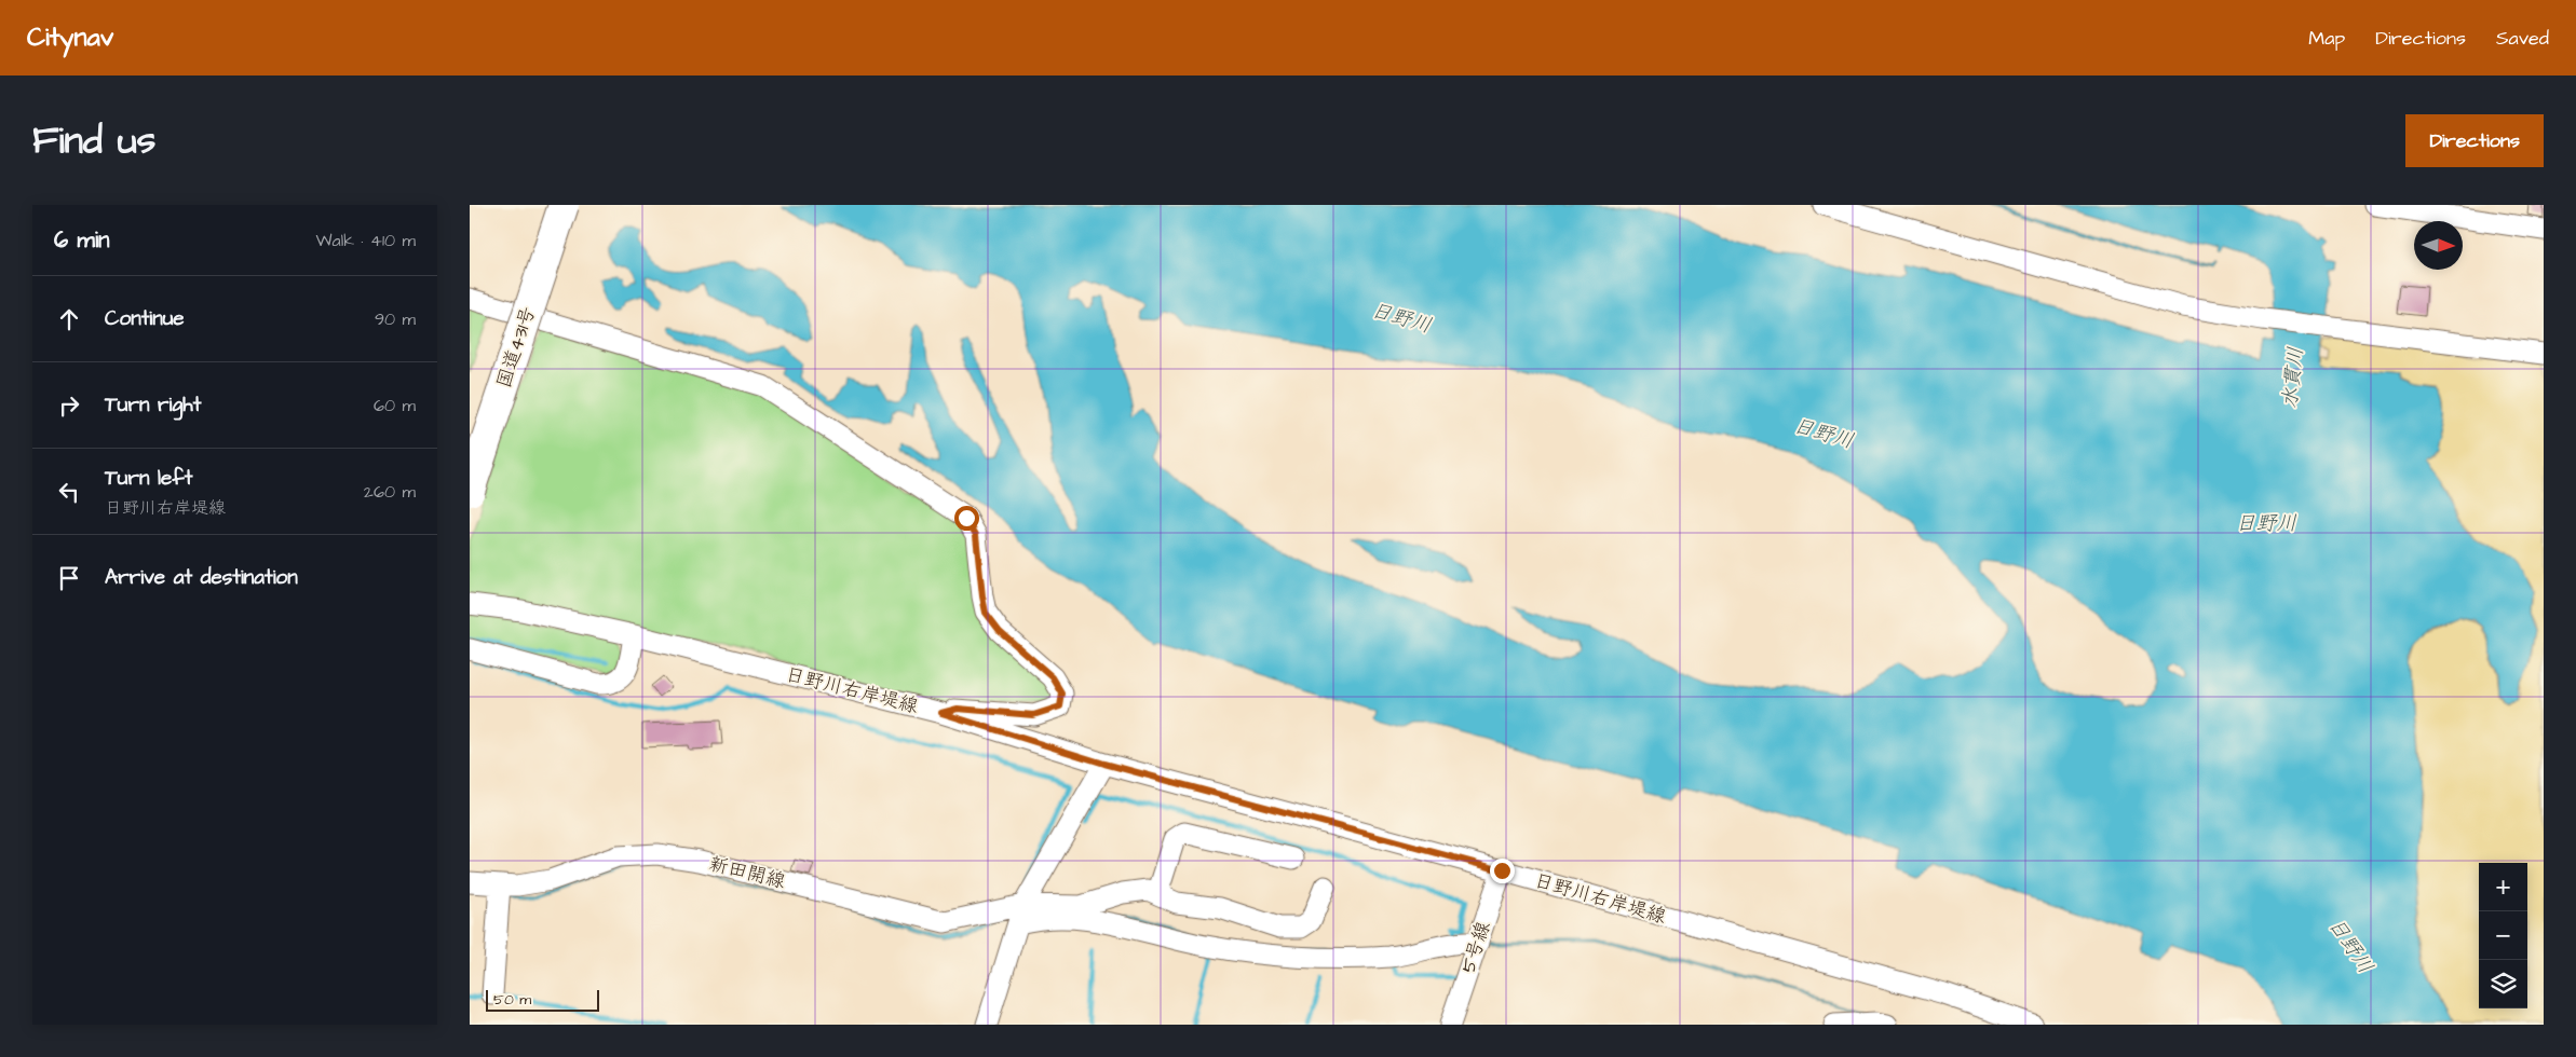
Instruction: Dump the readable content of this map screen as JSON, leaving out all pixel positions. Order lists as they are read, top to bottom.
{
  "streets": {
    "highway": ["国道431号"],
    "street": ["日野川右岸堤線", "新田開線", "5号線"]
  },
  "crossings": [
    ["日野川右岸堤線", "5号線"]
  ],
  "water": ["日野川", "水貫川"],
  "scale_bar": "50 m",
  "north": "right",
  "page": {
    "header": "Citynav",
    "nav": ["Map", "Directions", "Saved"],
    "title": "Find us",
    "buttons": "Directions",
    "heading": ["6 min", "Walk · 410 m"],
    "list": [
      ["Continue", "90 m"],
      ["Turn right", "60 m"],
      ["Turn left", "日野川右岸堤線", "260 m"],
      "Arrive at destination"
    ],
    "map_buttons": ["+", "−"],
    "scale": "50 m"
  }
}
